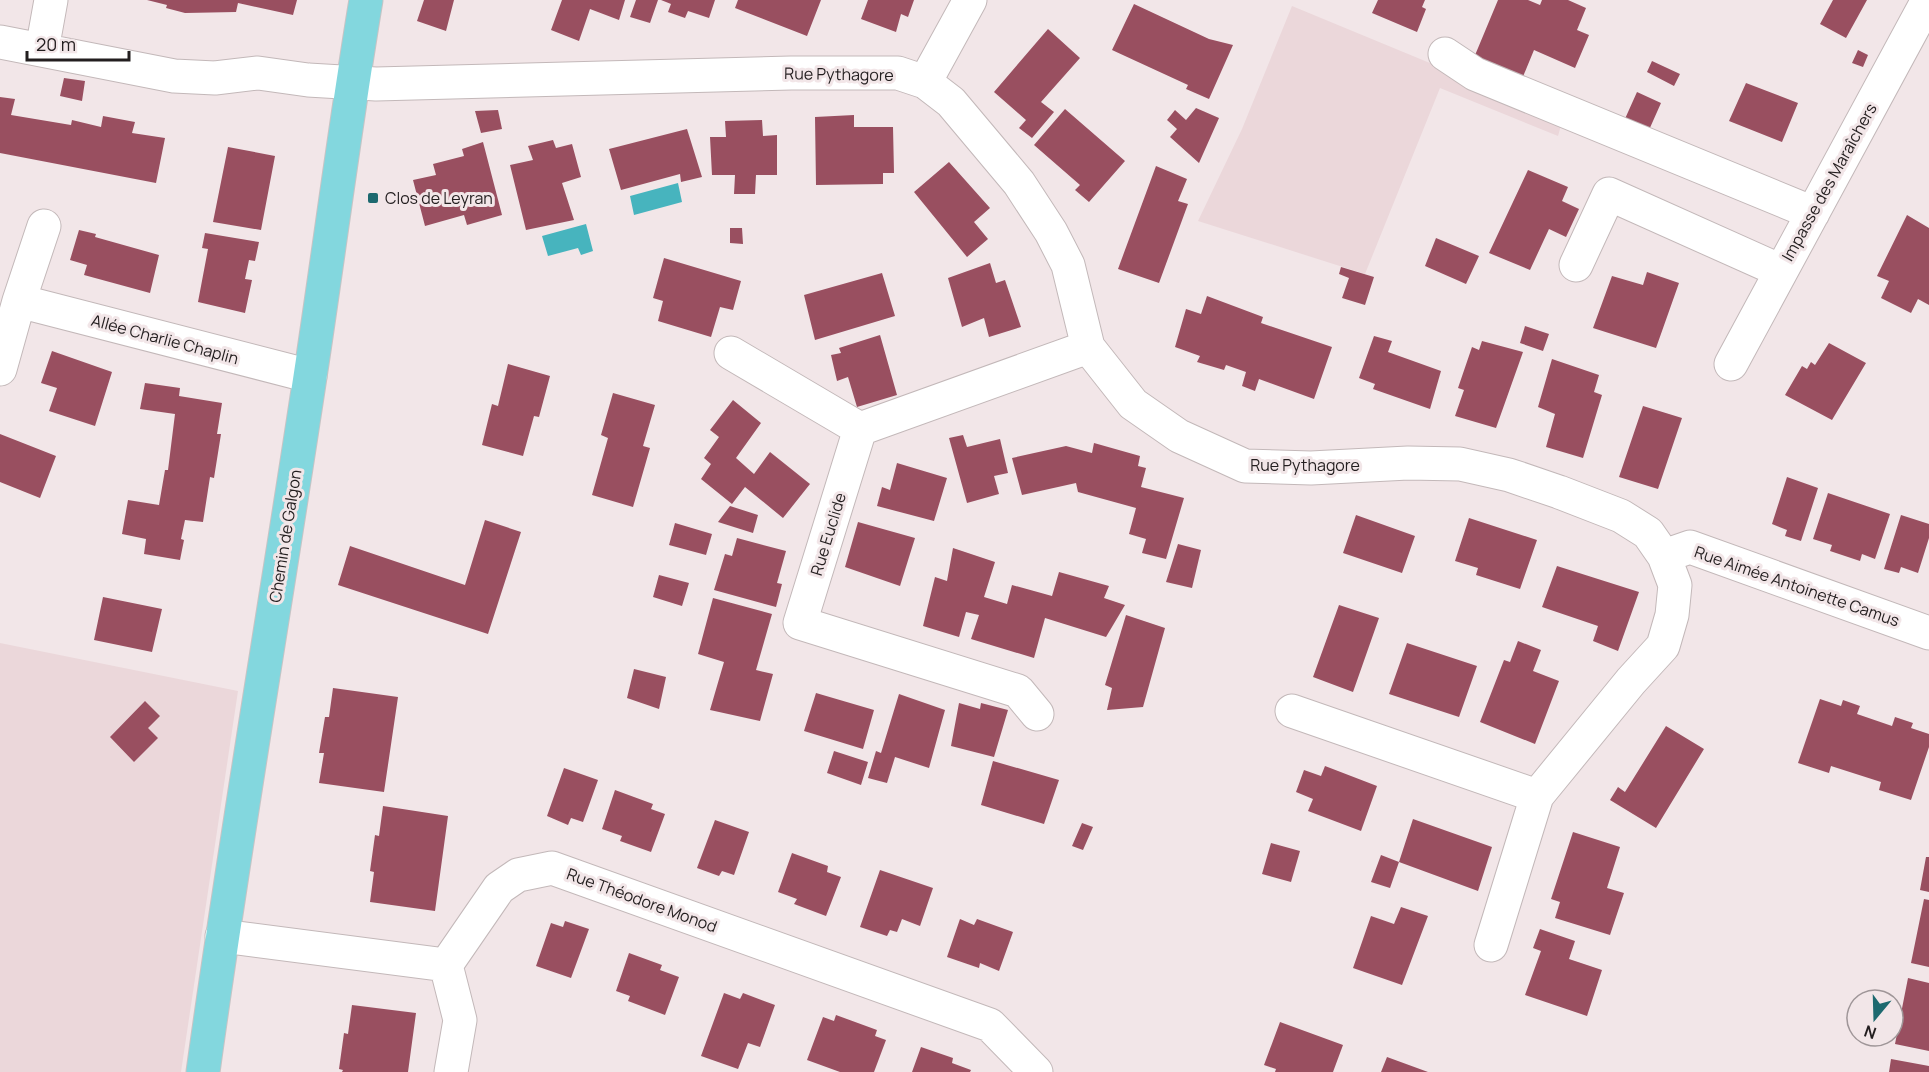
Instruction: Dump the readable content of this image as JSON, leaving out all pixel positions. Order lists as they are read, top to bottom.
{
  "streets": {
    "main road": ["Chemin de Galgon"],
    "street": [
      "Rue Pythagore",
      "Impasse des Maraîchers",
      "Allée Charlie Chaplin",
      "Rue Euclide",
      "Rue Aimée Antoinette Camus",
      "Rue Théodore Monod"
    ]
  },
  "crossings": [
    ["Rue Pythagore", "Chemin de Galgon"],
    ["Rue Pythagore", "Rue Aimée Antoinette Camus"],
    ["Allée Charlie Chaplin", "Chemin de Galgon"]
  ],
  "places": {
    "transit": ["Clos de Leyran"]
  },
  "scale_bar": "20 m",
  "north": "bottom"
}
